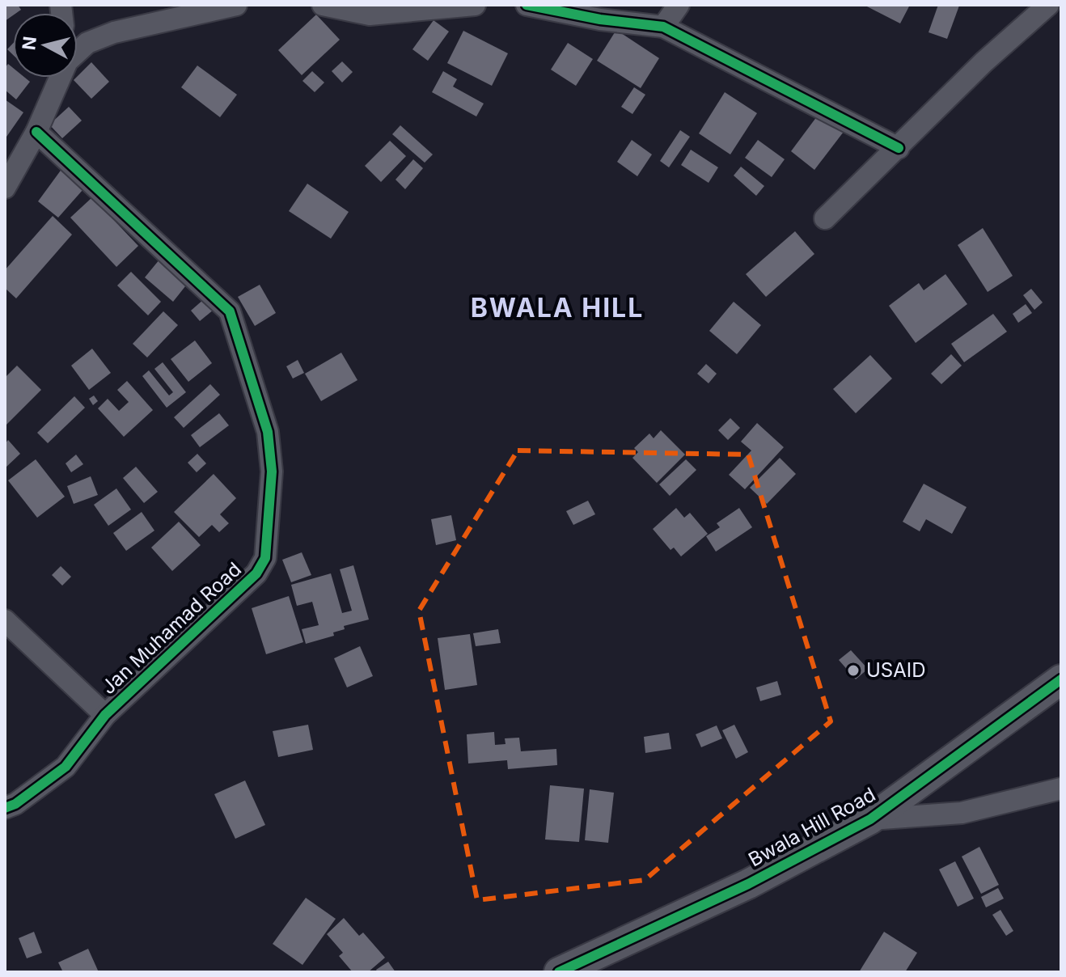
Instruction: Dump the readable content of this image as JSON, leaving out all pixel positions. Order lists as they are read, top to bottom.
{
  "streets": {
    "street": ["Jan Muhamad Road", "Bwala Hill Road"]
  },
  "districts": ["BWALA HILL"],
  "places": ["USAID"],
  "north": "left"
}
